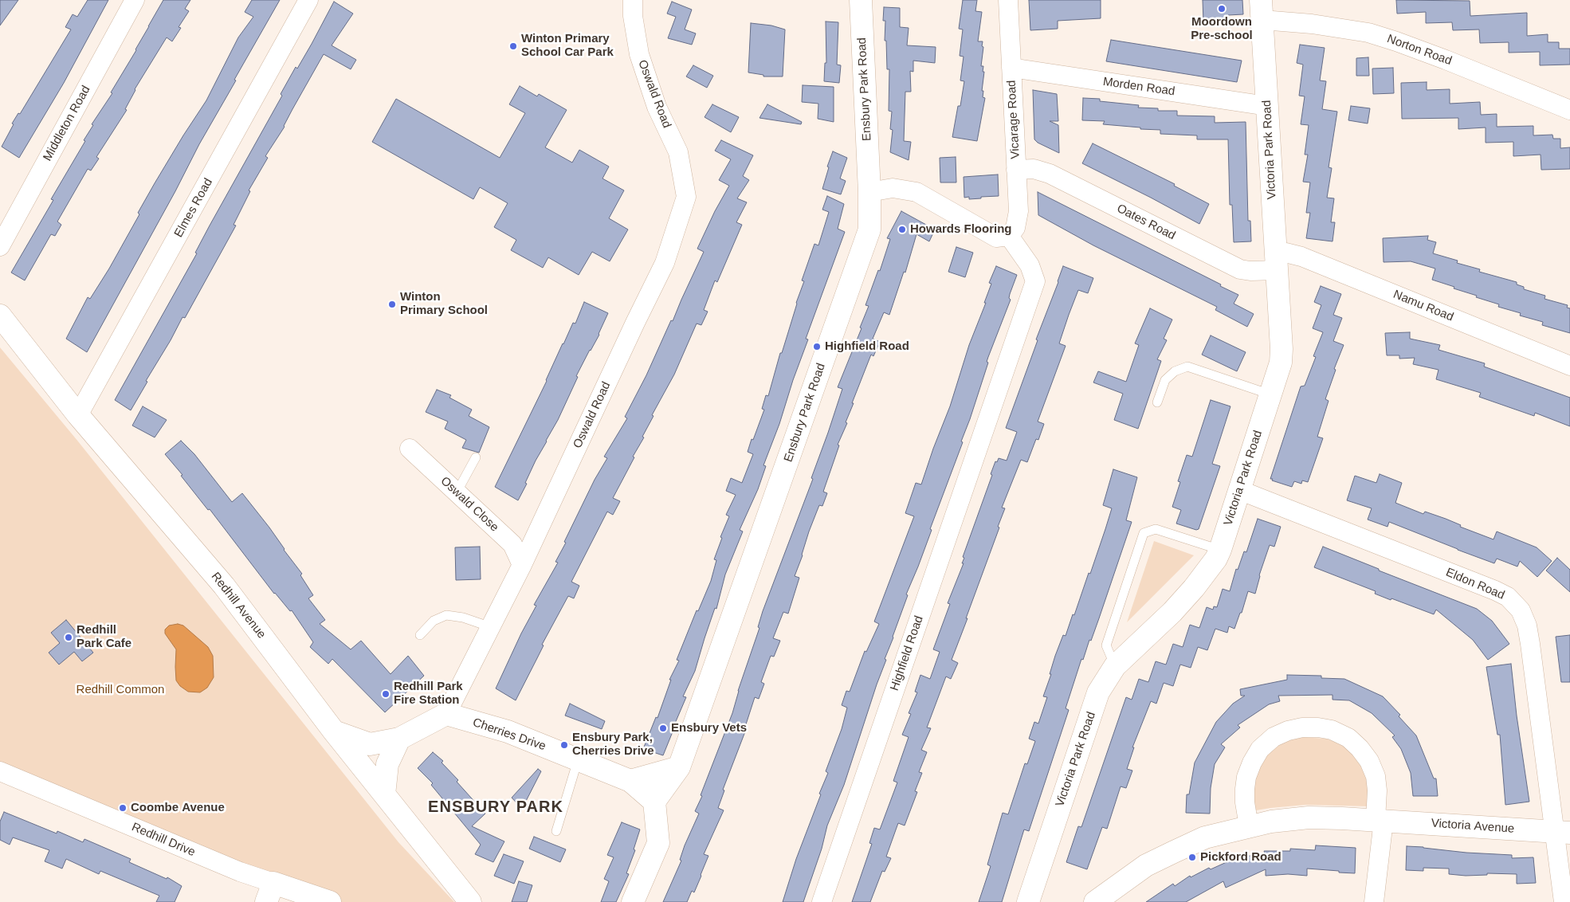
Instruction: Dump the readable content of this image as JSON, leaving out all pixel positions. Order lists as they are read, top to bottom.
{
  "streets": {
    "street": [
      "Norton Road",
      "Morden Road",
      "Ensbury Park Road",
      "Oswald Road",
      "Vicarage Road",
      "Middleton Road",
      "Victoria Park Road",
      "Elmes Road",
      "Oates Road",
      "Namu Road",
      "Oswald Close",
      "Eldon Road",
      "Redhill Avenue",
      "Highfield Road",
      "Cherries Drive",
      "Victoria Avenue",
      "Redhill Drive"
    ]
  },
  "crossings": [
    ["Norton Road", "Victoria Park Road"],
    ["Morden Road", "Vicarage Road"],
    ["Morden Road", "Victoria Park Road"],
    ["Ensbury Park Road", "Cherries Drive"],
    ["Oswald Road", "Oswald Close"],
    ["Oswald Road", "Cherries Drive"],
    ["Vicarage Road", "Oates Road"],
    ["Vicarage Road", "Highfield Road"],
    ["Victoria Park Road", "Oates Road"],
    ["Victoria Park Road", "Namu Road"],
    ["Victoria Park Road", "Eldon Road"],
    ["Elmes Road", "Redhill Avenue"],
    ["Oates Road", "Namu Road"],
    ["Eldon Road", "Victoria Avenue"]
  ],
  "districts": ["ENSBURY PARK"],
  "parks": ["Redhill Common"],
  "places": [
    "Moordown Pre-school",
    "Winton Primary School Car Park",
    "Howards Flooring",
    "Winton Primary School",
    "Highfield Road",
    "Redhill Park Cafe",
    "Redhill Park Fire Station",
    "Ensbury Vets",
    "Ensbury Park, Cherries Drive",
    "Coombe Avenue",
    "Pickford Road"
  ]
}
